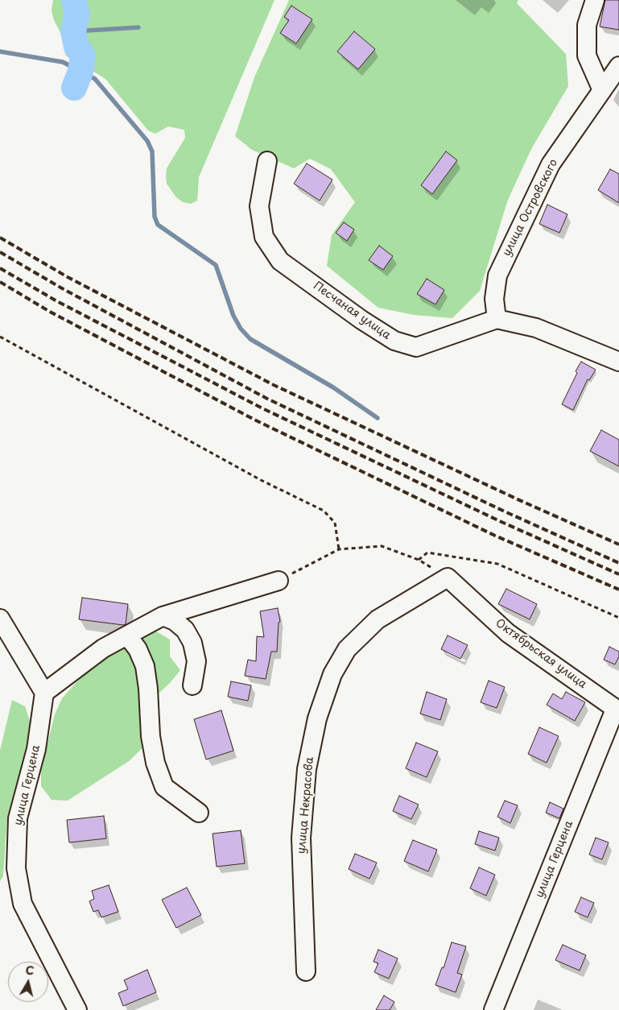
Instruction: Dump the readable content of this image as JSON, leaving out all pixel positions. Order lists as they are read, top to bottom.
{
  "streets": {
    "street": [
      "улица Островского",
      "Песчаная улица",
      "Октябрьская улица",
      "улица Герцена",
      "улица Некрасова"
    ]
  },
  "crossings": [
    ["улица Островского", "Песчаная улица"],
    ["Октябрьская улица", "улица Герцена"],
    ["Октябрьская улица", "улица Некрасова"]
  ],
  "north": "top"
}
